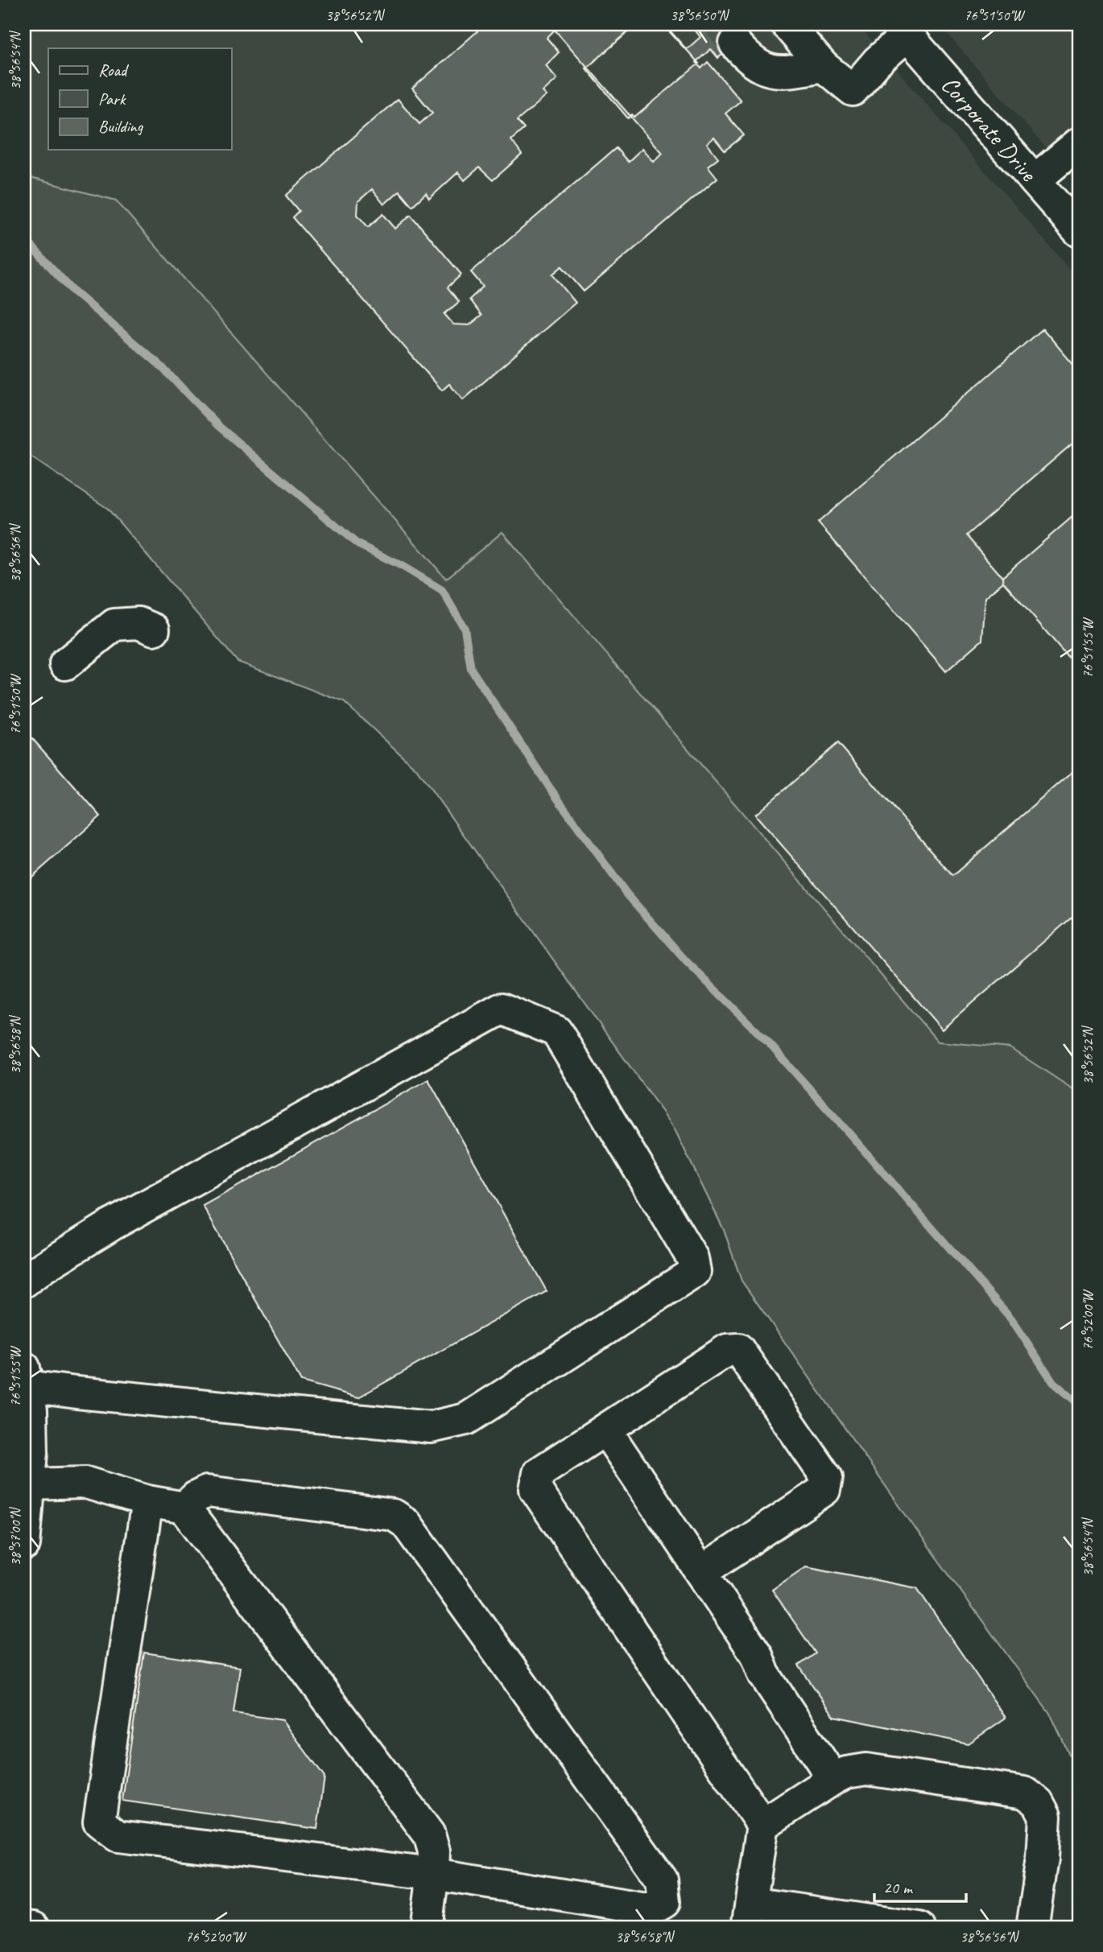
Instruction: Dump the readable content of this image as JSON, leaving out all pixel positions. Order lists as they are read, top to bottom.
{
  "streets": {
    "street": ["Corporate Drive"]
  },
  "legend": ["Road", "Park", "Building"],
  "scale_bar": "20 m",
  "coordinates": [
    "38°56'52\"N",
    "38°56'50\"N",
    "76°51'50\"W",
    "38°56'54\"N",
    "38°56'56\"N",
    "76°51'55\"W",
    "38°56'58\"N",
    "76°52'00\"W",
    "38°57'00\"N"
  ]
}
